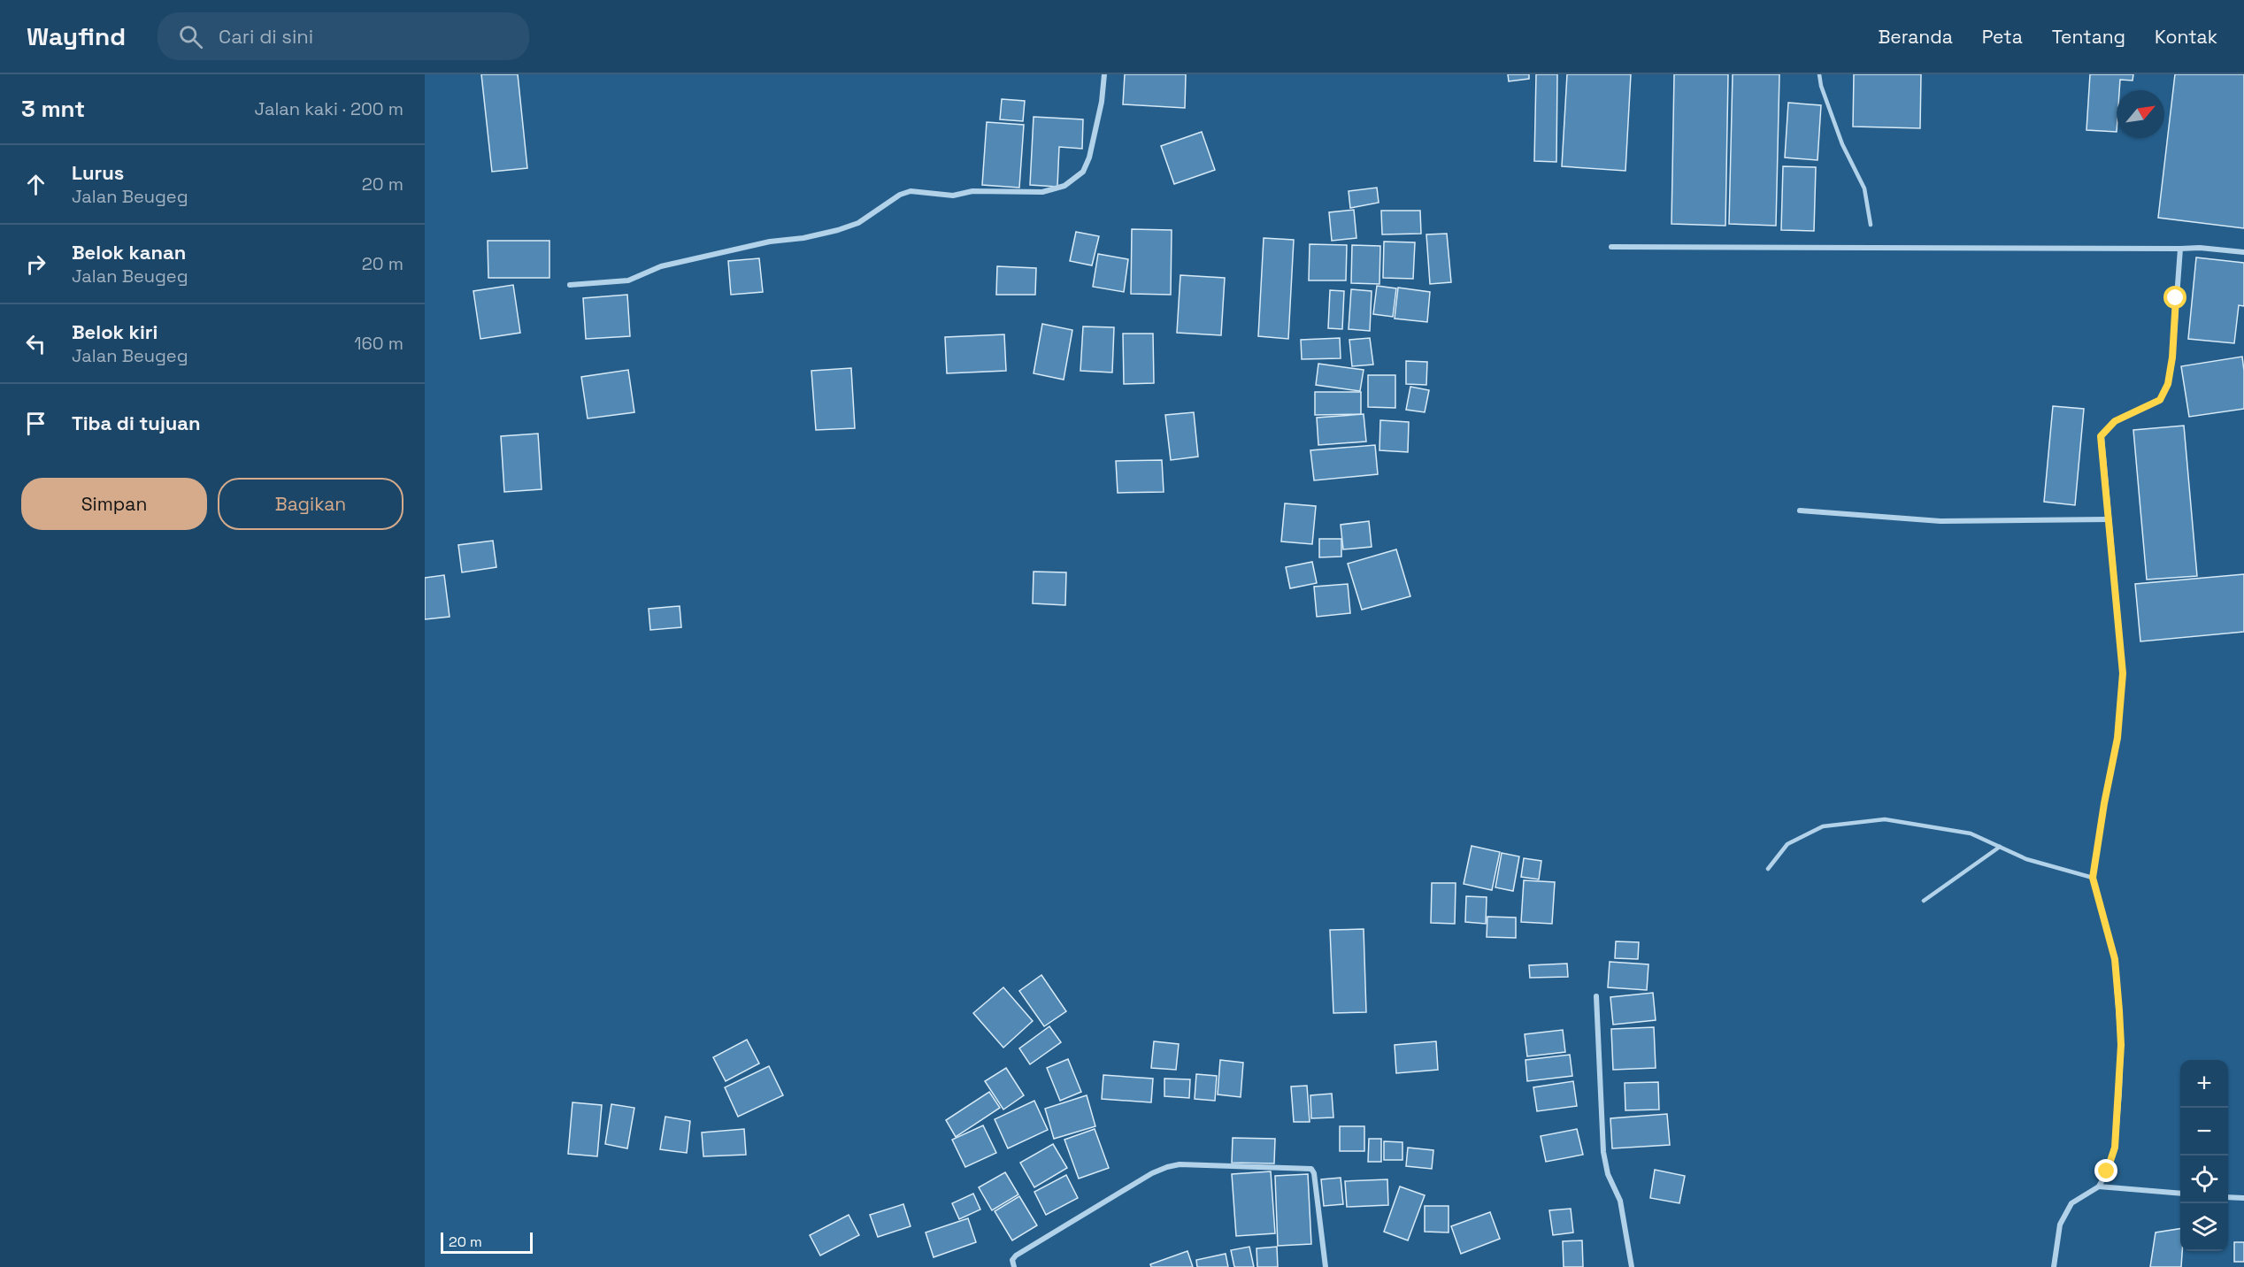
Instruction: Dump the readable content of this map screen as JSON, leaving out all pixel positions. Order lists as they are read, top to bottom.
{
  "scale_bar": "20 m",
  "north": "top right",
  "page": {
    "header": "Wayfind",
    "search": "Cari di sini",
    "nav": [
      "Beranda",
      "Peta",
      "Tentang",
      "Kontak"
    ],
    "heading": ["3 mnt", "Jalan kaki · 200 m"],
    "list": [
      ["Lurus", "Jalan Beugeg", "20 m"],
      ["Belok kanan", "Jalan Beugeg", "20 m"],
      ["Belok kiri", "Jalan Beugeg", "160 m"],
      "Tiba di tujuan"
    ],
    "buttons": ["Simpan", "Bagikan"],
    "map_buttons": ["+", "−"],
    "scale": "20 m"
  }
}
